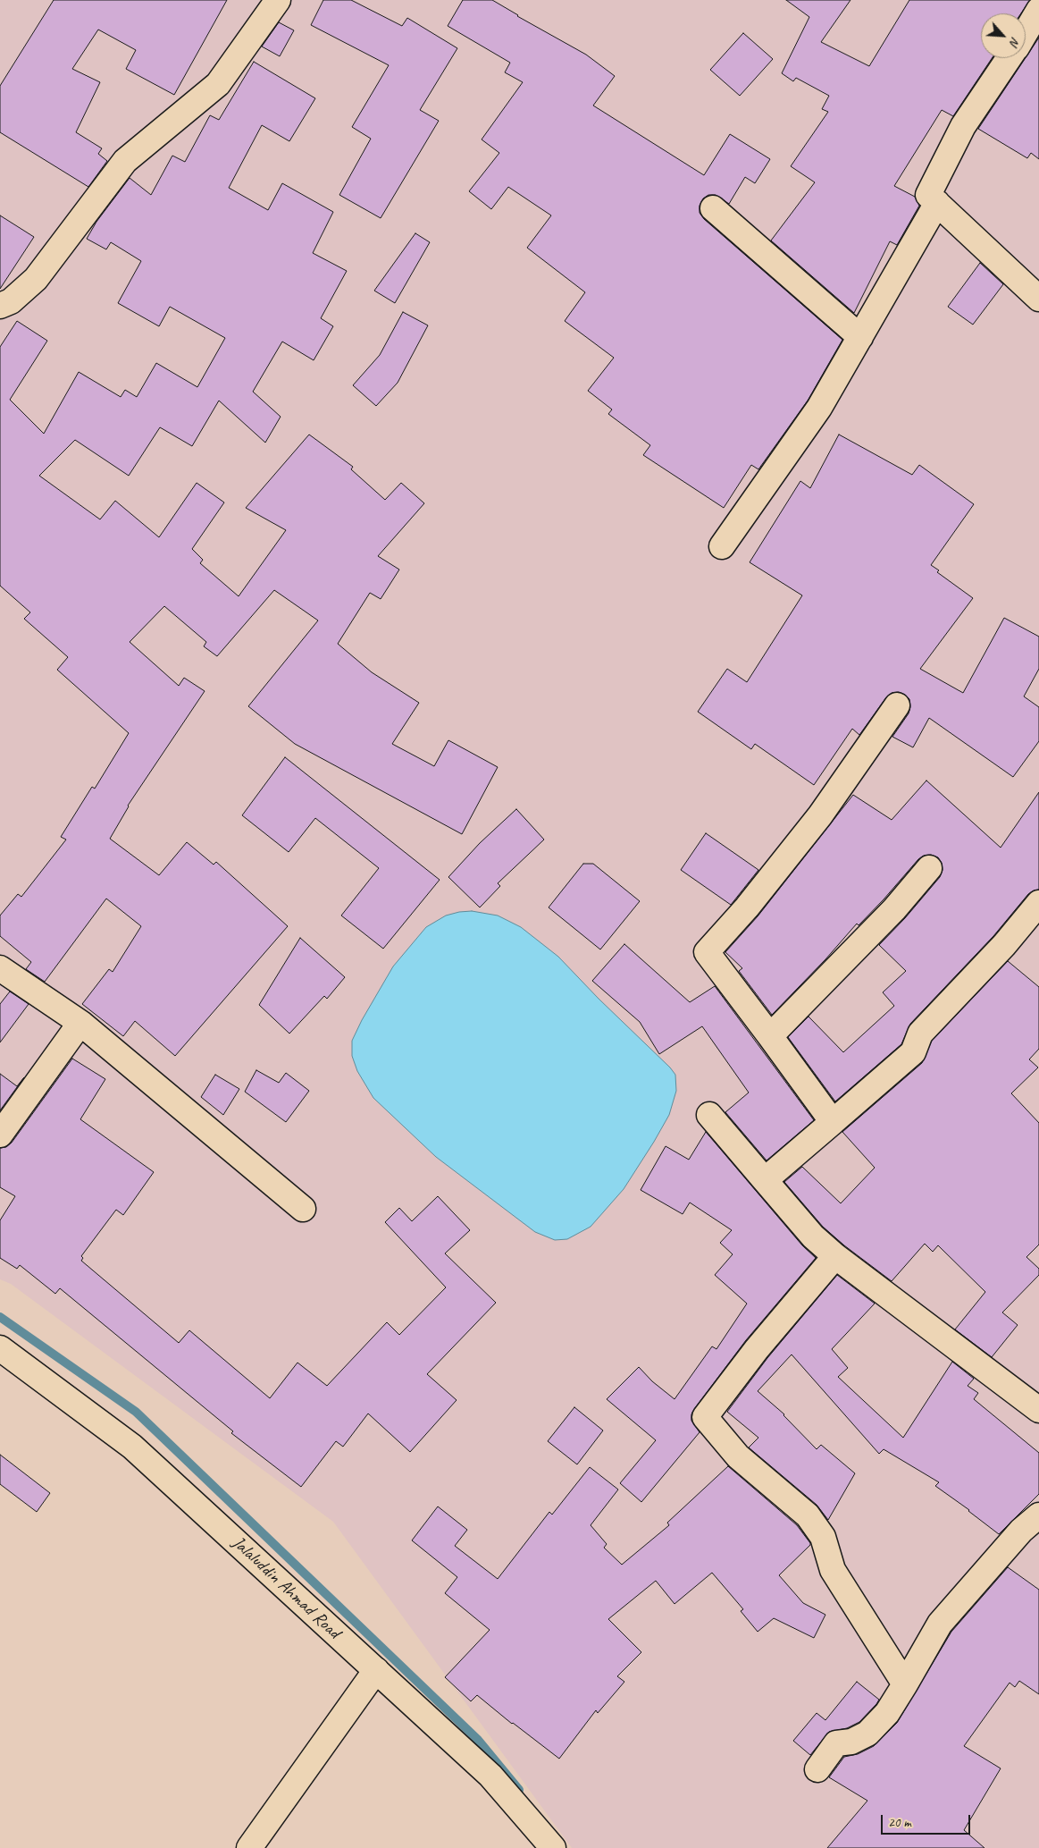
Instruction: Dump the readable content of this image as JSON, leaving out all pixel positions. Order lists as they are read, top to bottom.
{
  "streets": {
    "street": ["Jalaluddin Ahmad Road"]
  },
  "scale_bar": "20 m",
  "north": "bottom right"
}
